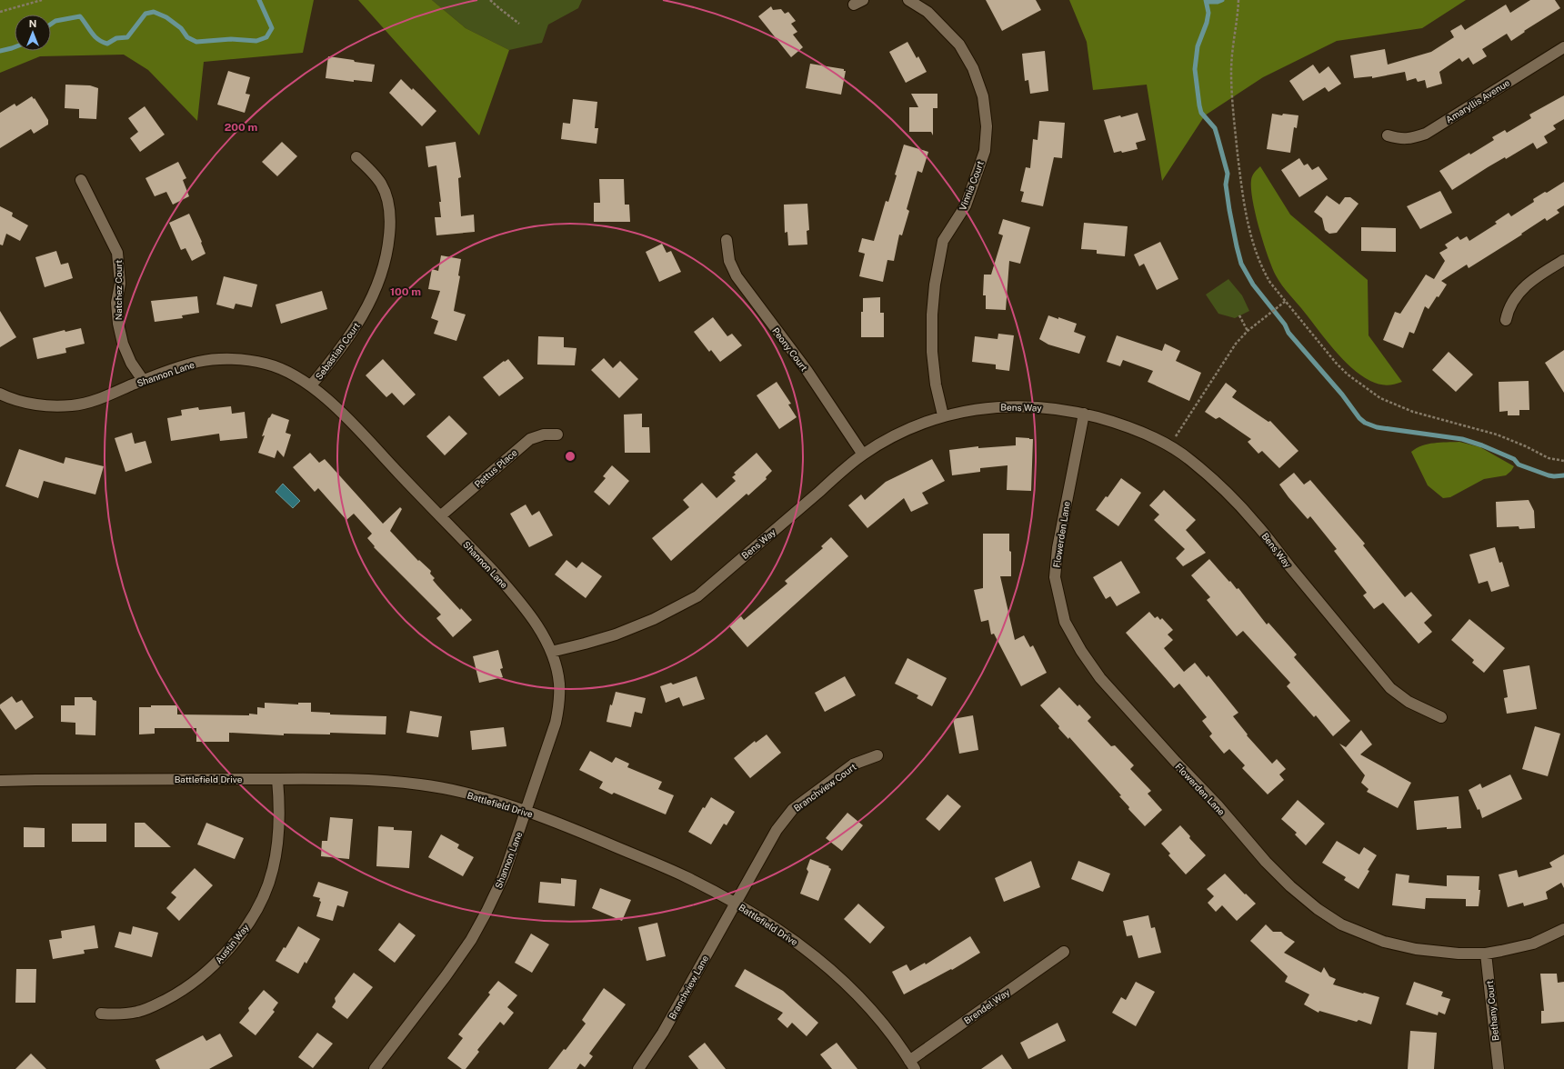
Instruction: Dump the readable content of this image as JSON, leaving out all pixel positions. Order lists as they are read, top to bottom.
{
  "streets": {
    "street": [
      "Amaryllis Avenue",
      "Vinnia Court",
      "Natchez Court",
      "Peony Court",
      "Sebastian Court",
      "Shannon Lane",
      "Bens Way",
      "Pettus Place",
      "Flowerden Lane",
      "Battlefield Drive",
      "Branchview Court",
      "Austin Way",
      "Branchview Lane",
      "Brendel Way",
      "Bethany Court"
    ]
  },
  "crossings": [
    ["Vinnia Court", "Bens Way"],
    ["Natchez Court", "Shannon Lane"],
    ["Peony Court", "Bens Way"],
    ["Sebastian Court", "Shannon Lane"],
    ["Shannon Lane", "Bens Way"],
    ["Shannon Lane", "Pettus Place"],
    ["Shannon Lane", "Battlefield Drive"],
    ["Bens Way", "Flowerden Lane"],
    ["Flowerden Lane", "Bethany Court"],
    ["Battlefield Drive", "Branchview Court"],
    ["Battlefield Drive", "Austin Way"],
    ["Battlefield Drive", "Branchview Lane"],
    ["Battlefield Drive", "Brendel Way"],
    ["Branchview Court", "Branchview Lane"]
  ],
  "north": "top",
  "rings": ["200 m", "100 m"]
}
